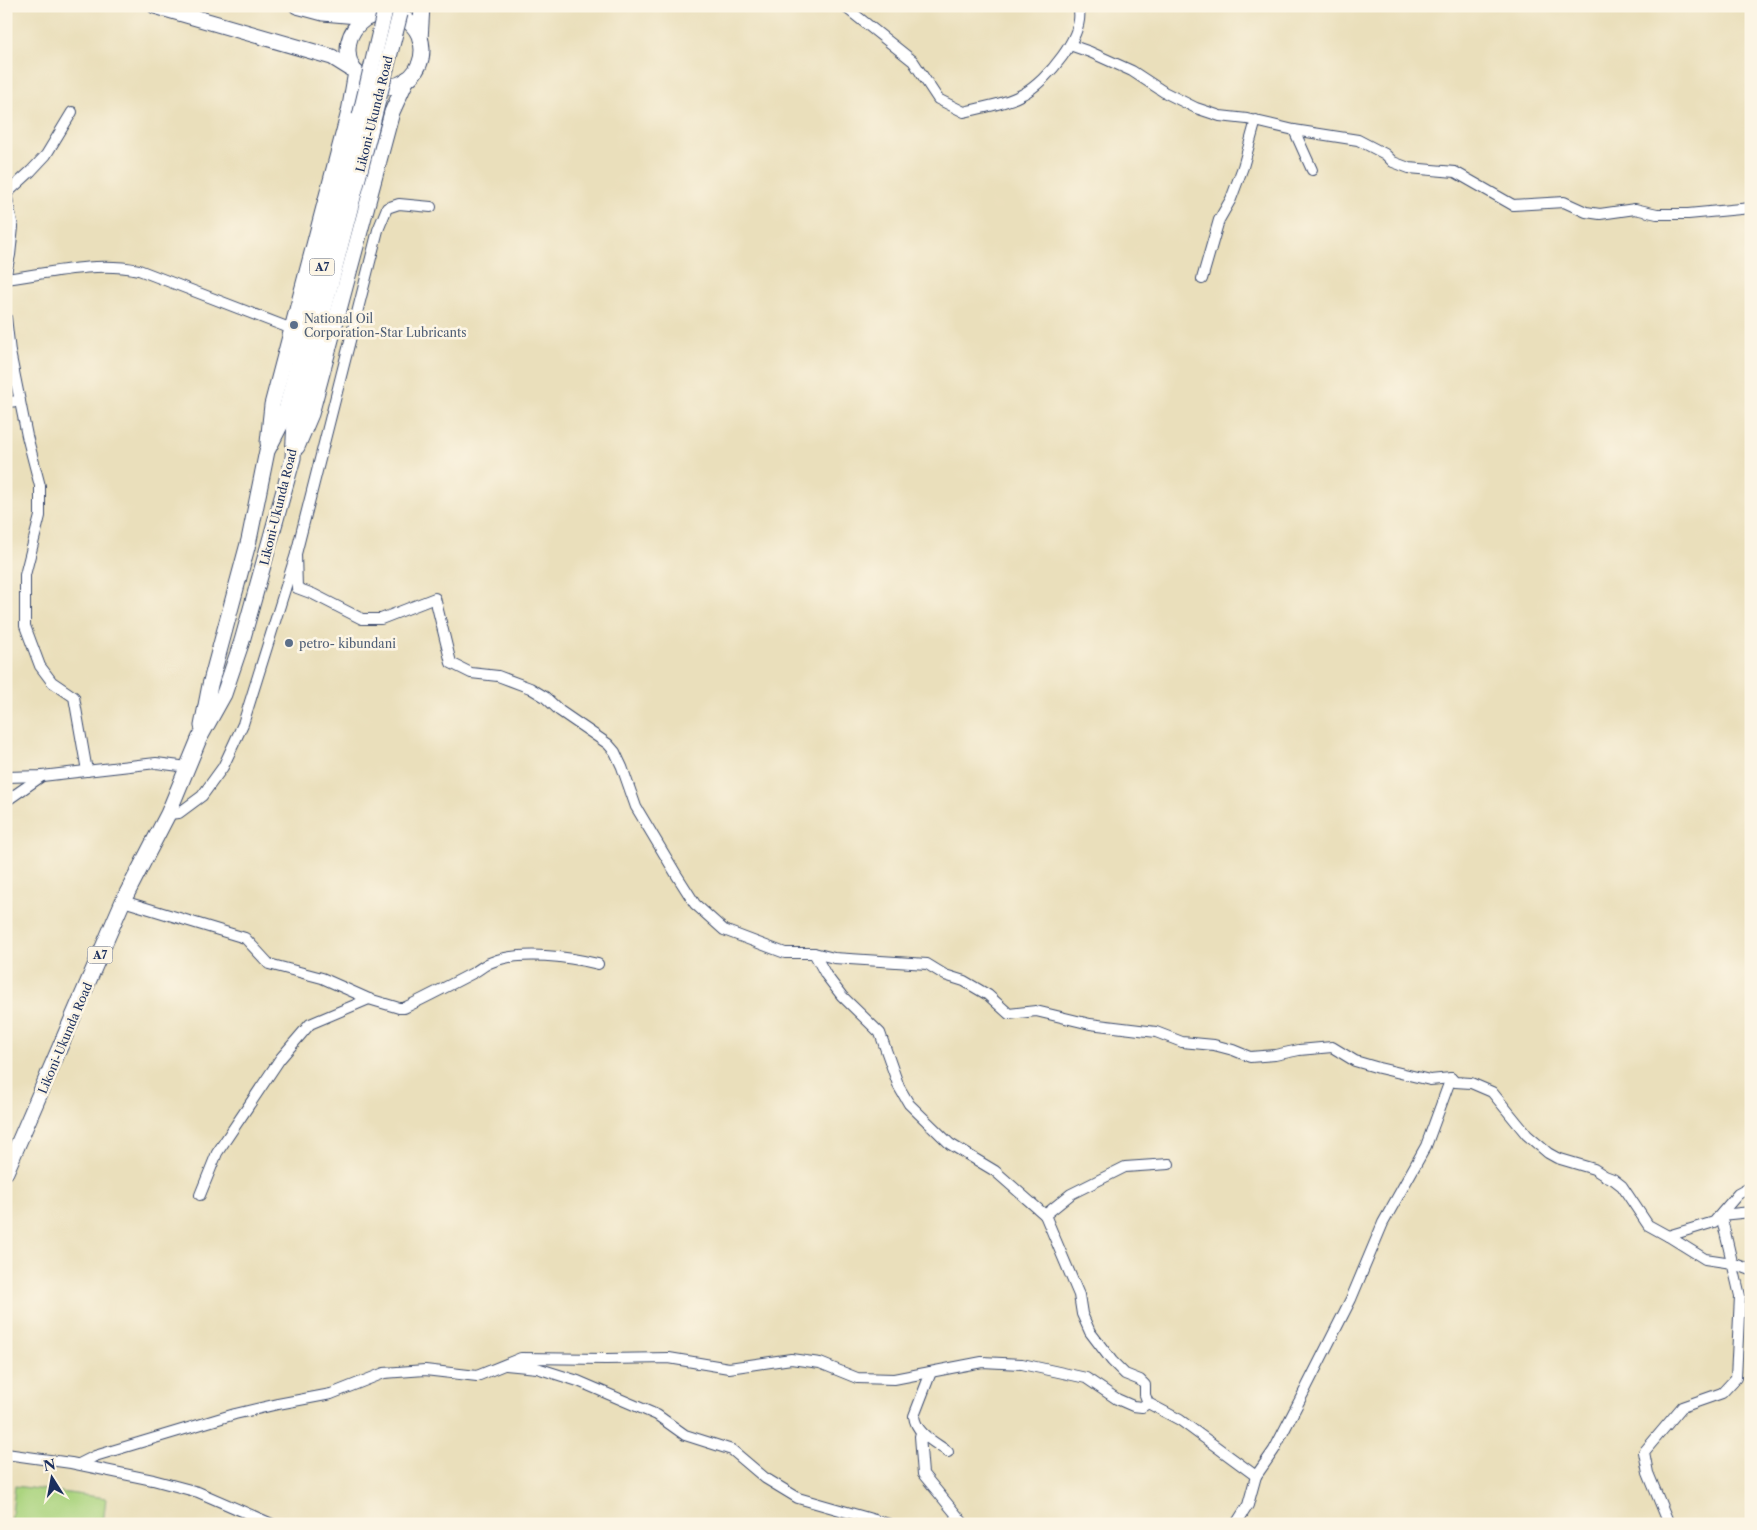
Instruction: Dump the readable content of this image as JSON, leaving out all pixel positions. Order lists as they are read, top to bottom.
{
  "streets": {
    "highway": ["Likoni-Ukunda Road", "A7"]
  },
  "places": ["National Oil Corporation-Star Lubricants", "petro- kibundani"],
  "north": "top"
}
